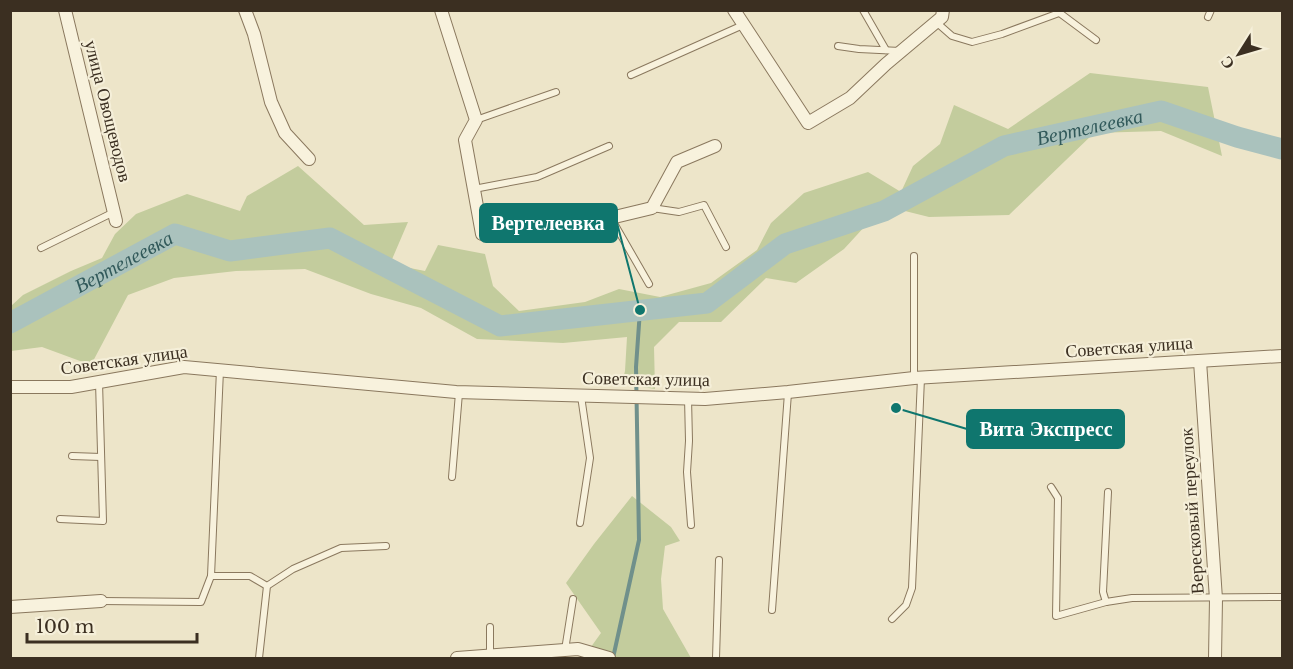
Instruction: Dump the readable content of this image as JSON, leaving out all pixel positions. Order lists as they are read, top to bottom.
{
  "streets": {
    "street": ["улица Овощеводов", "Советская улица", "Вересковый переулок"]
  },
  "crossings": [
    ["Советская улица", "Вересковый переулок"]
  ],
  "water": ["Вертелеевка"],
  "places": ["Вертелеевка", "Вита Экспресс"],
  "scale_bar": "100 m",
  "north": "bottom left"
}
